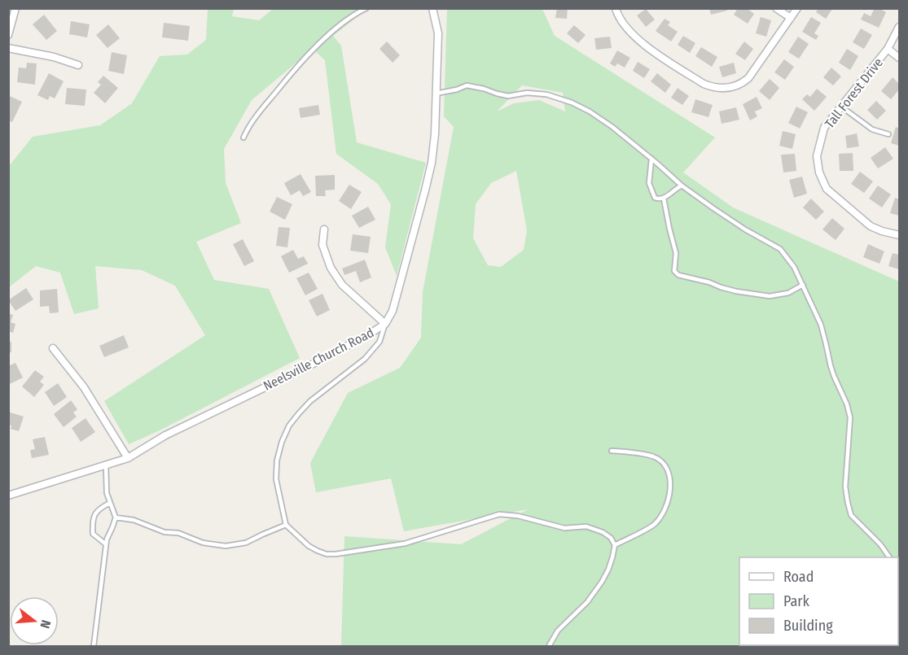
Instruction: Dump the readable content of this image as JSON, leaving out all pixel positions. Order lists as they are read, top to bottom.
{
  "streets": {
    "street": ["Tall Forest Drive", "Neelsville Church Road"]
  },
  "legend": ["Road", "Park", "Building"],
  "north": "right"
}
